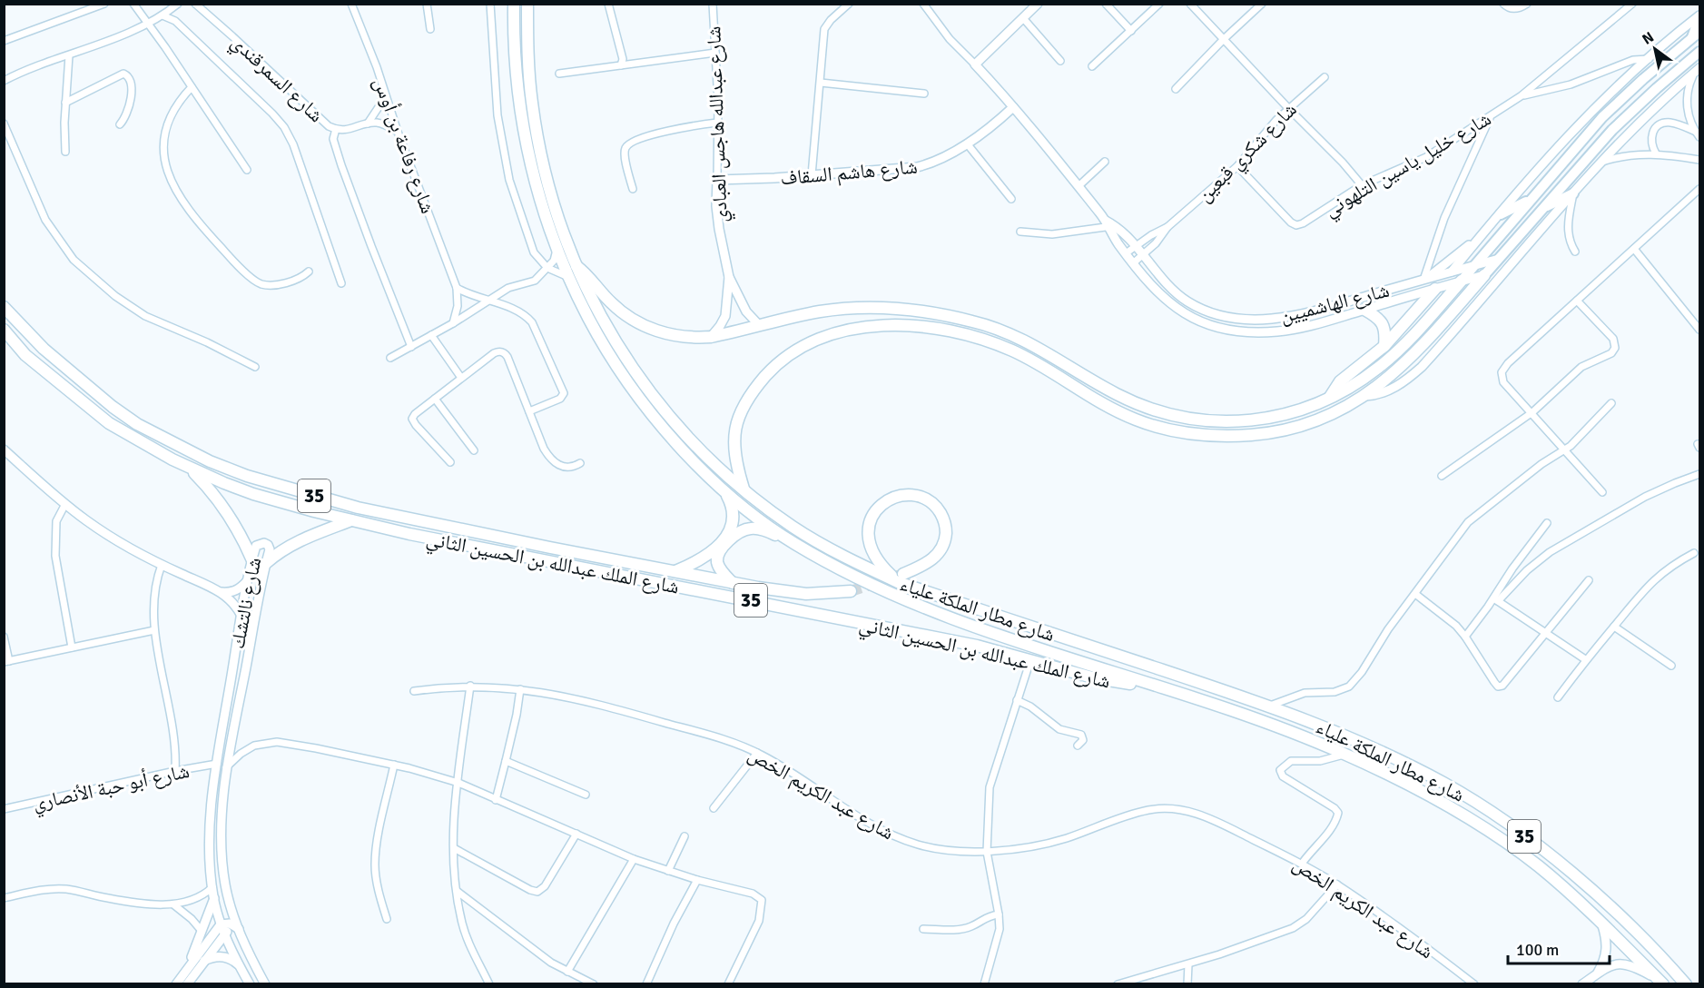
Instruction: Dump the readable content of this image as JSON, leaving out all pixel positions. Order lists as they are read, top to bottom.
{
  "streets": {
    "highway": ["35", "شارع الملك عبدالله بن الحسين الثاني", "شارع مطار الملكة علياء"],
    "street": [
      "شارع السمرقندي",
      "شارع عبدالله هاجس العبادي",
      "شارع رفاعة بن أوس",
      "شارع شكري قبعين",
      "شارع خليل ياسين التلهوني",
      "شارع هاشم السقاف",
      "شارع الهاشميين",
      "شارع نالتشك",
      "شارع أبو حبة الأنصاري",
      "شارع عبد الكريم الخص"
    ]
  },
  "crossings": [
    ["شارع السمرقندي", "شارع رفاعة بن أوس"],
    ["شارع عبدالله هاجس العبادي", "شارع هاشم السقاف"],
    ["شارع شكري قبعين", "شارع خليل ياسين التلهوني"],
    ["شارع شكري قبعين", "شارع الهاشميين"],
    ["شارع هاشم السقاف", "شارع الهاشميين"],
    ["35", "شارع مطار الملكة علياء"],
    ["شارع الملك عبدالله بن الحسين الثاني", "شارع مطار الملكة علياء"],
    ["شارع نالتشك", "شارع أبو حبة الأنصاري"]
  ],
  "scale_bar": "100 m",
  "north": "top left"
}
